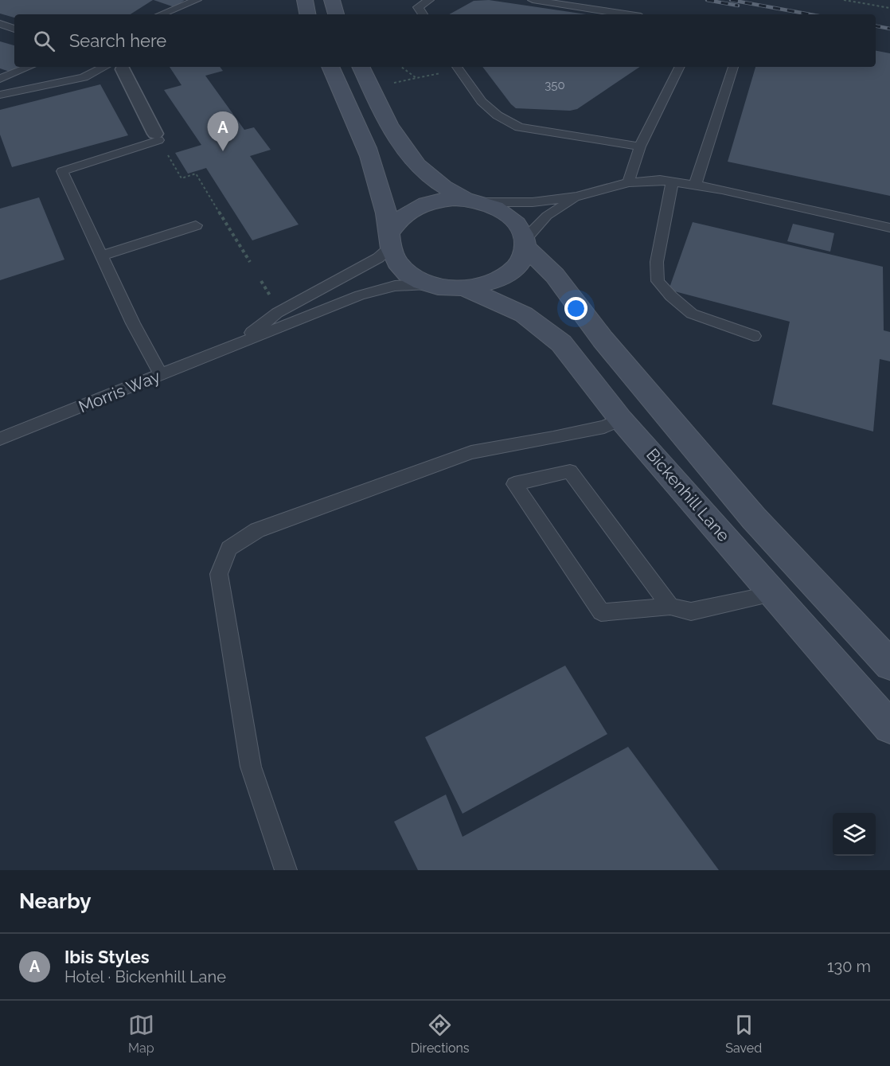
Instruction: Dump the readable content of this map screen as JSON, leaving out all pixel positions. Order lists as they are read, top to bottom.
{
  "streets": {
    "main road": ["Bickenhill Lane"],
    "lane": ["Morris Way"]
  },
  "crossings": [
    ["Morris Way", "Bickenhill Lane"]
  ],
  "house_numbers": ["350"],
  "page": {
    "search": "Search here",
    "pins": "A",
    "heading": "Nearby",
    "list": [
      {
        "mark": "A",
        "name": "Ibis Styles",
        "note": "Hotel · Bickenhill Lane",
        "value": "130 m"
      }
    ],
    "nav": ["Map", "Directions", "Saved"]
  }
}
